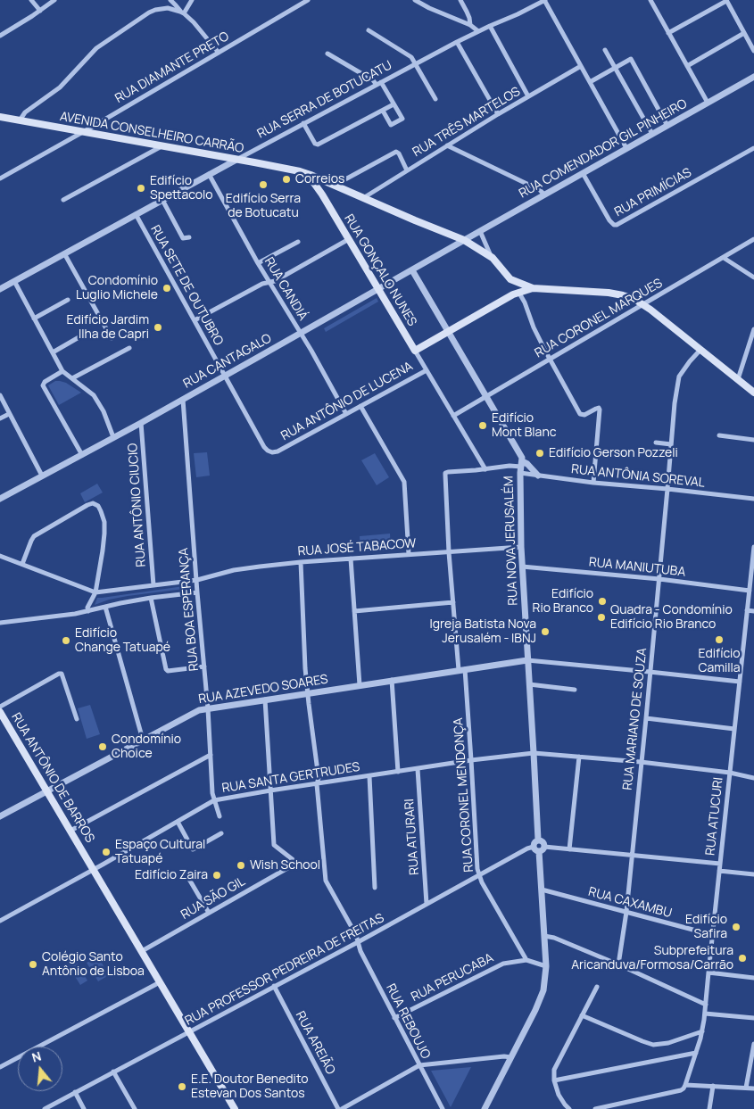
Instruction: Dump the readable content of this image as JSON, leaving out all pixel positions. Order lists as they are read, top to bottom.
{
  "streets": {
    "main road": ["AVENIDA CONSELHEIRO CARRÃO", "RUA GONÇALO NUNES", "RUA ANTÔNIO DE BARROS"],
    "street": [
      "RUA DIAMANTE PRETO",
      "RUA SERRA DE BOTUCATU",
      "RUA TRÊS MARTELOS",
      "RUA COMENDADOR GIL PINHEIRO",
      "RUA PRIMÍCIAS",
      "RUA SETE DE OUTUBRO",
      "RUA CANDIÁ",
      "RUA CORONEL MARQUES",
      "RUA CANTAGALO",
      "RUA ANTÔNIO DE LUCENA",
      "RUA ANTÔNIA SOREVAL",
      "RUA ANTÔNIO CIUCIO",
      "RUA NOVA JERUSALÉM",
      "RUA JOSÉ TABACOW",
      "RUA MANIUTUBA",
      "RUA BOA ESPERANÇA",
      "RUA AZEVEDO SOARES",
      "RUA MARIANO DE SOUZA",
      "RUA SANTA GERTRUDES",
      "RUA CORONEL MENDONÇA",
      "RUA ATUCURI",
      "RUA ATURARI",
      "RUA SÃO GIL",
      "RUA CAXAMBU",
      "RUA PROFESSOR PEDREIRA DE FREITAS",
      "RUA PERUCABA",
      "RUA REBOUJO",
      "RUA AREIÃO"
    ]
  },
  "crossings": [
    ["RUA DIAMANTE PRETO", "AVENIDA CONSELHEIRO CARRÃO"],
    ["RUA SERRA DE BOTUCATU", "AVENIDA CONSELHEIRO CARRÃO"],
    ["RUA SERRA DE BOTUCATU", "RUA SETE DE OUTUBRO"],
    ["RUA SERRA DE BOTUCATU", "RUA CANDIÁ"],
    ["RUA TRÊS MARTELOS", "AVENIDA CONSELHEIRO CARRÃO"],
    ["AVENIDA CONSELHEIRO CARRÃO", "RUA COMENDADOR GIL PINHEIRO"],
    ["AVENIDA CONSELHEIRO CARRÃO", "RUA CORONEL MARQUES"],
    ["AVENIDA CONSELHEIRO CARRÃO", "RUA CANTAGALO"],
    ["AVENIDA CONSELHEIRO CARRÃO", "RUA MARIANO DE SOUZA"],
    ["RUA COMENDADOR GIL PINHEIRO", "RUA PRIMÍCIAS"],
    ["RUA COMENDADOR GIL PINHEIRO", "RUA CANTAGALO"],
    ["RUA GONÇALO NUNES", "RUA CORONEL MARQUES"],
    ["RUA GONÇALO NUNES", "RUA CANTAGALO"],
    ["RUA GONÇALO NUNES", "RUA ANTÔNIO DE LUCENA"],
    ["RUA GONÇALO NUNES", "RUA CORONEL MENDONÇA"],
    ["RUA SETE DE OUTUBRO", "RUA CANTAGALO"],
    ["RUA SETE DE OUTUBRO", "RUA ANTÔNIO DE LUCENA"],
    ["RUA CANDIÁ", "RUA CANTAGALO"],
    ["RUA CANDIÁ", "RUA ANTÔNIO DE LUCENA"],
    ["RUA CORONEL MARQUES", "RUA NOVA JERUSALÉM"],
    ["RUA CANTAGALO", "RUA ANTÔNIO CIUCIO"],
    ["RUA CANTAGALO", "RUA NOVA JERUSALÉM"],
    ["RUA CANTAGALO", "RUA BOA ESPERANÇA"],
    ["RUA ANTÔNIA SOREVAL", "RUA NOVA JERUSALÉM"],
    ["RUA ANTÔNIA SOREVAL", "RUA MARIANO DE SOUZA"],
    ["RUA ANTÔNIA SOREVAL", "RUA CORONEL MENDONÇA"],
    ["RUA ANTÔNIO CIUCIO", "RUA JOSÉ TABACOW"],
    ["RUA NOVA JERUSALÉM", "RUA JOSÉ TABACOW"],
    ["RUA NOVA JERUSALÉM", "RUA MANIUTUBA"],
    ["RUA NOVA JERUSALÉM", "RUA AZEVEDO SOARES"],
    ["RUA NOVA JERUSALÉM", "RUA SANTA GERTRUDES"],
    ["RUA NOVA JERUSALÉM", "RUA CORONEL MENDONÇA"],
    ["RUA JOSÉ TABACOW", "RUA BOA ESPERANÇA"],
    ["RUA JOSÉ TABACOW", "RUA CORONEL MENDONÇA"],
    ["RUA JOSÉ TABACOW", "RUA REBOUJO"],
    ["RUA MANIUTUBA", "RUA MARIANO DE SOUZA"],
    ["RUA MANIUTUBA", "RUA ATUCURI"],
    ["RUA BOA ESPERANÇA", "RUA AZEVEDO SOARES"],
    ["RUA BOA ESPERANÇA", "RUA SANTA GERTRUDES"],
    ["RUA AZEVEDO SOARES", "RUA ANTÔNIO DE BARROS"],
    ["RUA AZEVEDO SOARES", "RUA CORONEL MENDONÇA"],
    ["RUA AZEVEDO SOARES", "RUA REBOUJO"],
    ["RUA MARIANO DE SOUZA", "RUA SANTA GERTRUDES"],
    ["RUA MARIANO DE SOUZA", "RUA CAXAMBU"],
    ["RUA MARIANO DE SOUZA", "RUA PROFESSOR PEDREIRA DE FREITAS"],
    ["RUA ANTÔNIO DE BARROS", "RUA SANTA GERTRUDES"],
    ["RUA ANTÔNIO DE BARROS", "RUA SÃO GIL"],
    ["RUA ANTÔNIO DE BARROS", "RUA PROFESSOR PEDREIRA DE FREITAS"],
    ["RUA SANTA GERTRUDES", "RUA CORONEL MENDONÇA"],
    ["RUA SANTA GERTRUDES", "RUA ATUCURI"],
    ["RUA SANTA GERTRUDES", "RUA ATURARI"],
    ["RUA SANTA GERTRUDES", "RUA SÃO GIL"],
    ["RUA SANTA GERTRUDES", "RUA REBOUJO"],
    ["RUA CORONEL MENDONÇA", "RUA PROFESSOR PEDREIRA DE FREITAS"],
    ["RUA CORONEL MENDONÇA", "RUA PERUCABA"],
    ["RUA ATUCURI", "RUA CAXAMBU"],
    ["RUA ATUCURI", "RUA PROFESSOR PEDREIRA DE FREITAS"],
    ["RUA ATURARI", "RUA PROFESSOR PEDREIRA DE FREITAS"],
    ["RUA PROFESSOR PEDREIRA DE FREITAS", "RUA REBOUJO"],
    ["RUA PROFESSOR PEDREIRA DE FREITAS", "RUA AREIÃO"],
    ["RUA PERUCABA", "RUA REBOUJO"]
  ],
  "places": [
    "Correios",
    "Edifício Serra de Botucatu",
    "Edifício Spettacolo",
    "Condomínio Luglio Michele",
    "Edifício Jardim Ilha de Capri",
    "Edifício Mont Blanc",
    "Edifício Gerson Pozzeli",
    "Edifício Rio Branco",
    "Quadra - Condomínio Edifício Rio Branco",
    "Igreja Batista Nova Jerusalém - IBNJ",
    "Edifício Camilla",
    "Edifício Change Tatuapé",
    "Condomínio Choice",
    "Espaço Cultural Tatuapé",
    "Wish School",
    "Edifício Zaira",
    "Edifício Safira",
    "Subprefeitura Aricanduva/Formosa/Carrão",
    "Colégio Santo Antônio de Lisboa",
    "E.E. Doutor Benedito Estevan Dos Santos"
  ],
  "north": "top"
}
